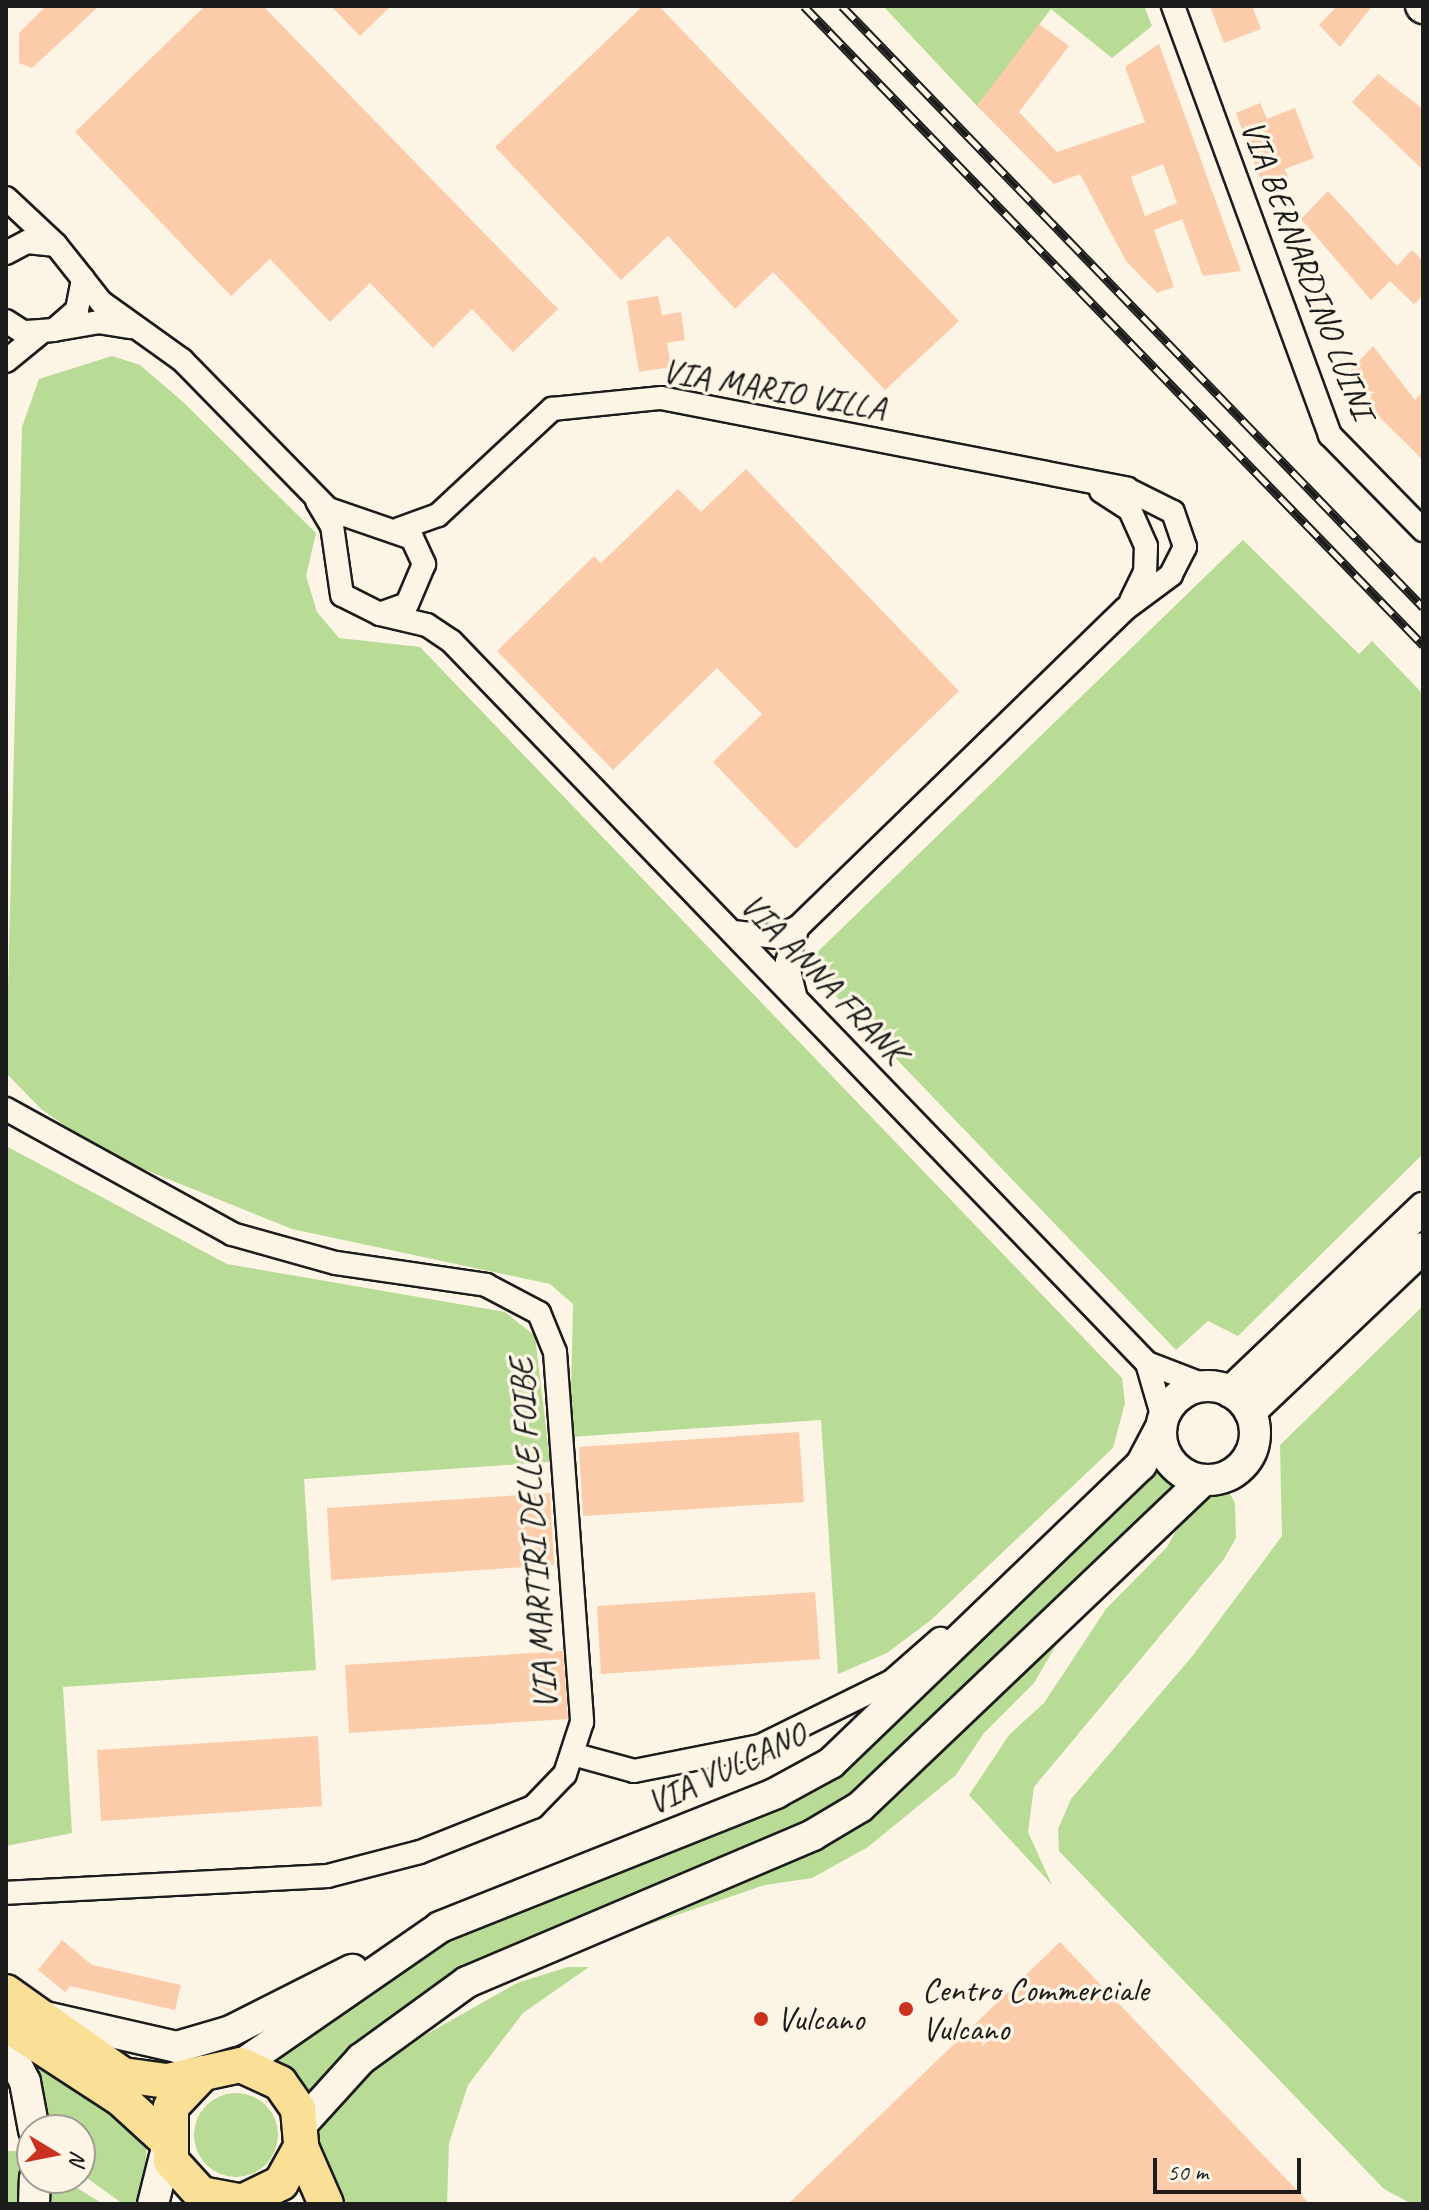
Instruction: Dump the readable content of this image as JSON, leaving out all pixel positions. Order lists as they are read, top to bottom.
{
  "streets": {
    "main road": ["VIA VULCANO"],
    "street": [
      "VIA BERNARDINO LUINI",
      "VIA MARIO VILLA",
      "VIA ANNA FRANK",
      "VIA MARTIRI DELLE FOIBE"
    ]
  },
  "crossings": [
    ["VIA MARIO VILLA", "VIA ANNA FRANK"],
    ["VIA ANNA FRANK", "VIA VULCANO"],
    ["VIA MARTIRI DELLE FOIBE", "VIA VULCANO"]
  ],
  "places": ["Centro Commerciale Vulcano", "Vulcano"],
  "scale_bar": "50 m",
  "north": "right"
}
